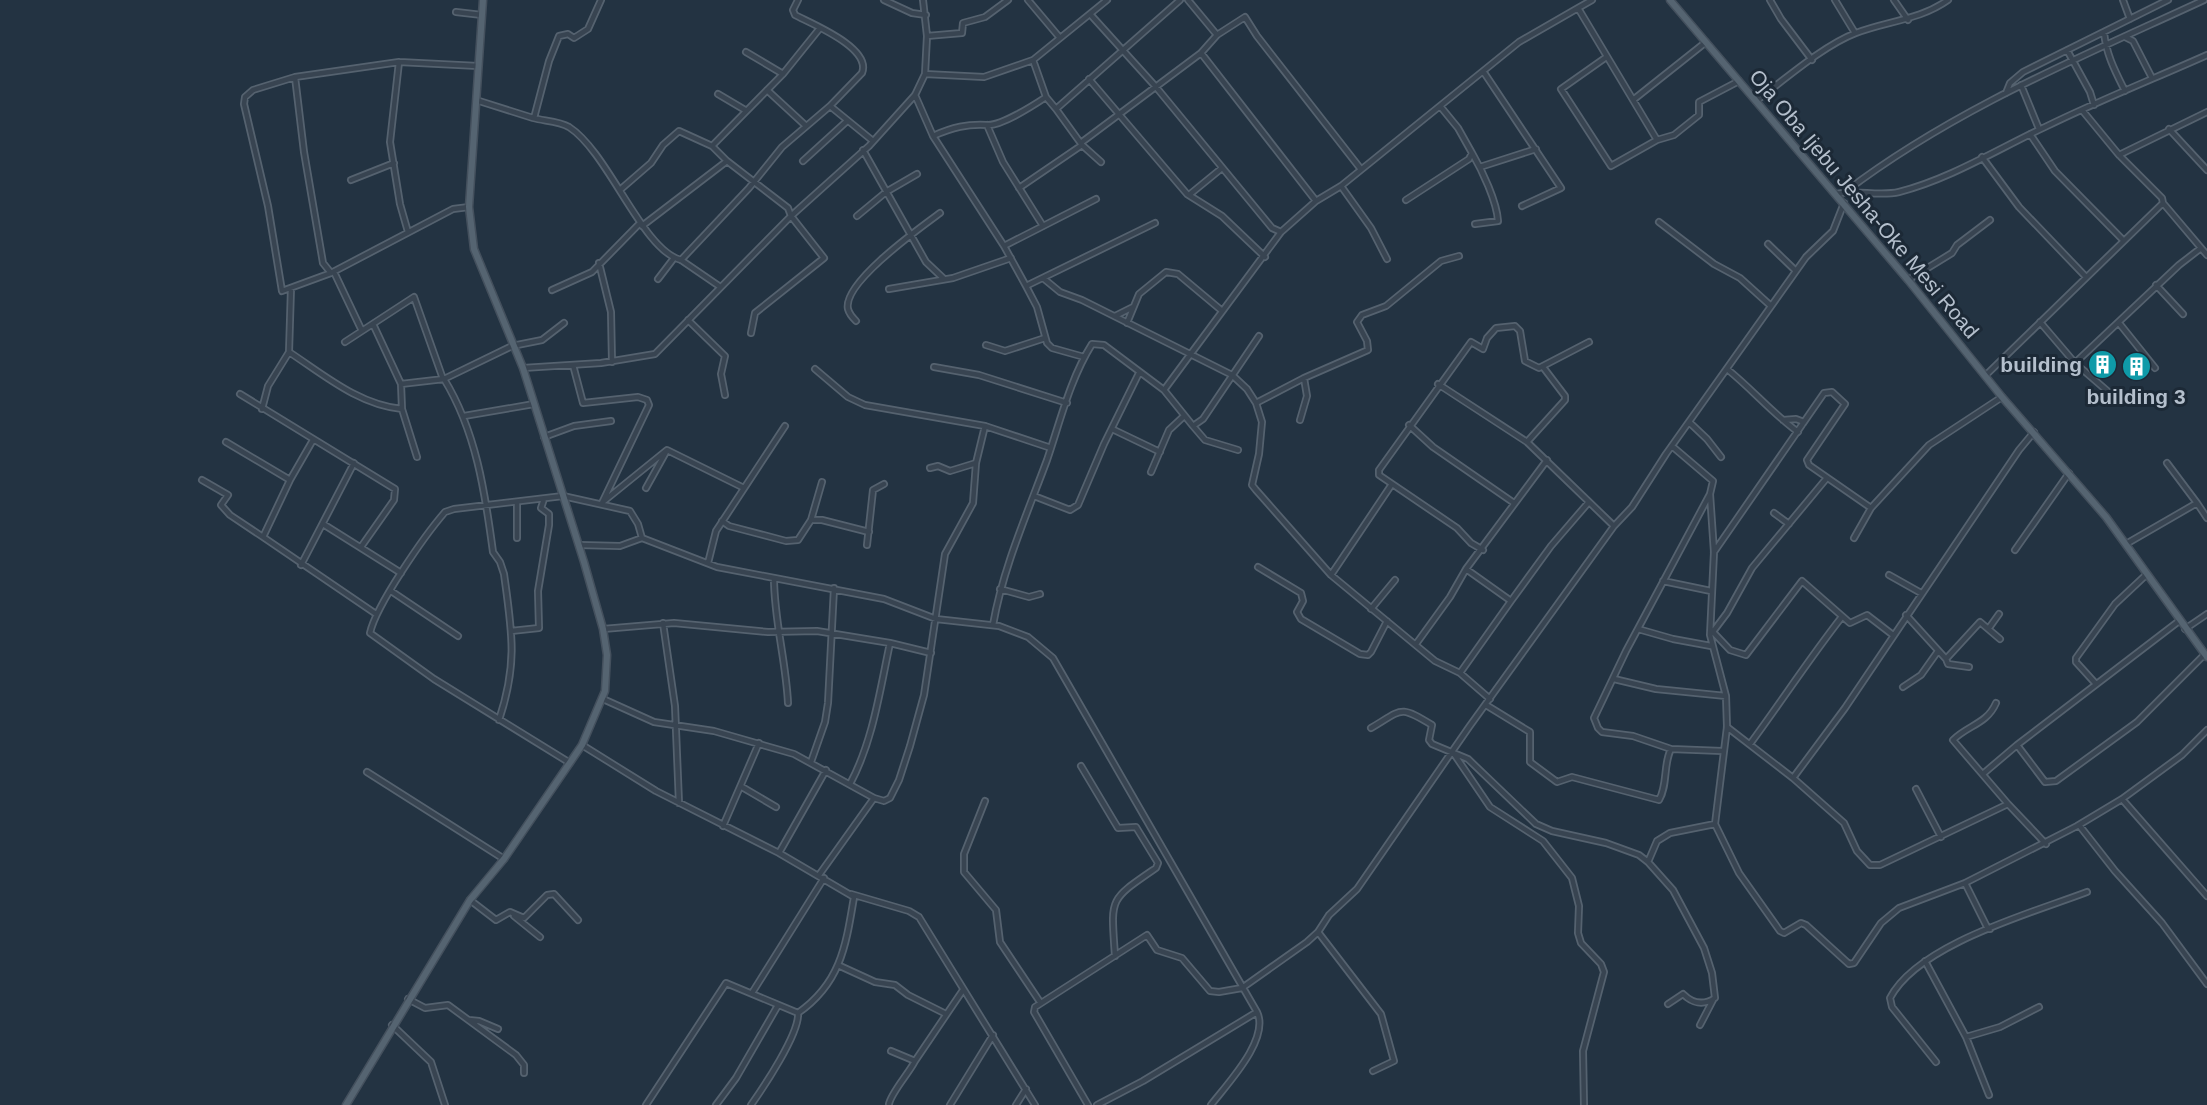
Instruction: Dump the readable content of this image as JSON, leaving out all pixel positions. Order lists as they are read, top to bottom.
{
  "streets": {
    "main road": ["Oja Oba Ijebu Jesha-Oke Mesi Road"]
  },
  "places": {
    "building": ["building", "building 3"]
  }
}
